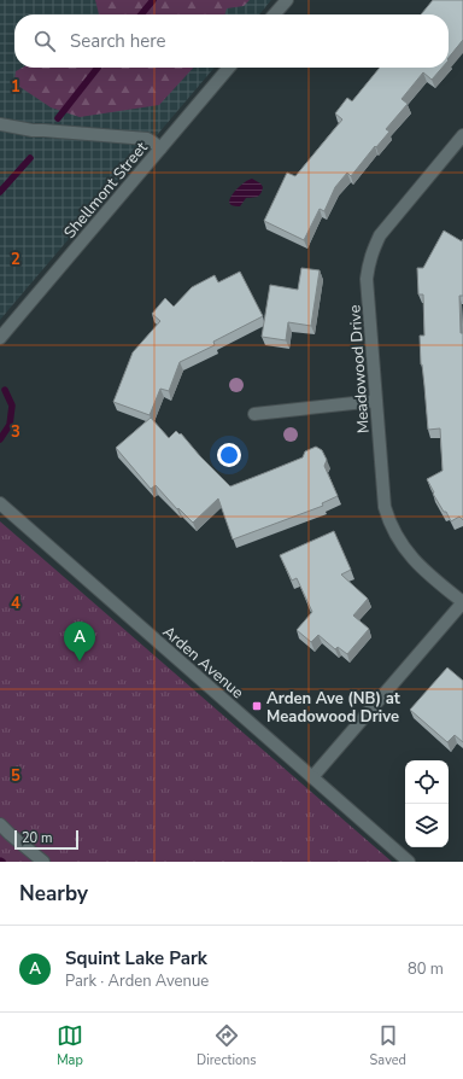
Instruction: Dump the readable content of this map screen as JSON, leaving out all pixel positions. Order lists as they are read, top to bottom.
{
  "streets": {
    "street": ["Shellmont Street", "Meadowood Drive", "Arden Avenue"]
  },
  "crossings": [
    ["Meadowood Drive", "Arden Avenue"]
  ],
  "places": {
    "transit": ["Arden Ave (NB) at Meadowood Drive"]
  },
  "scale_bar": "20 m",
  "page": {
    "search": "Search here",
    "pins": "A",
    "scale": "20 m",
    "heading": "Nearby",
    "list": [
      {
        "mark": "A",
        "name": "Squint Lake Park",
        "note": "Park · Arden Avenue",
        "value": "80 m"
      }
    ],
    "nav": ["Map", "Directions", "Saved"]
  },
  "grid": {
    "rows": [
      "1",
      "2",
      "3",
      "4",
      "5"
    ]
  }
}
